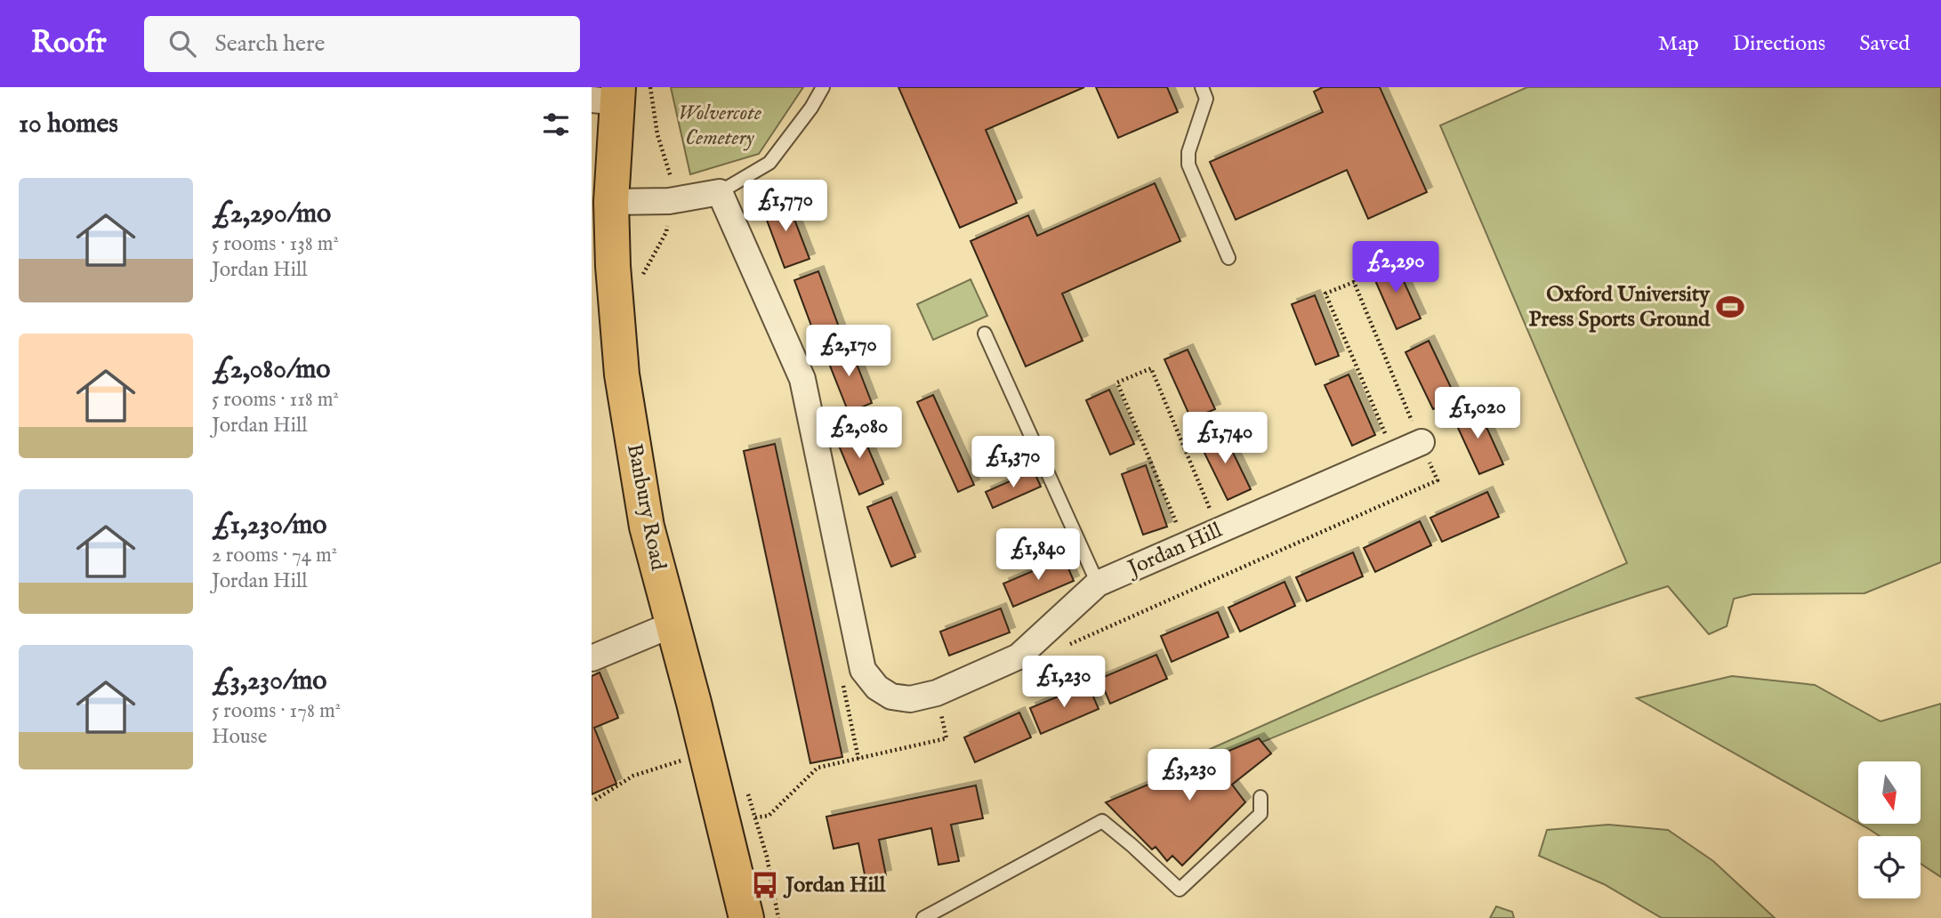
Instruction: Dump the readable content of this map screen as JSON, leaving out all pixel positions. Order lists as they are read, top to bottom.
{
  "streets": {
    "main road": ["Banbury Road"],
    "street": ["Jordan Hill"]
  },
  "parks": ["Wolvercote Cemetery"],
  "places": {
    "sports": ["Oxford University Press Sports Ground"],
    "bus stop": ["Jordan Hill"]
  },
  "north": "bottom",
  "page": {
    "header": "Roofr",
    "search": "Search here",
    "nav": ["Map", "Directions", "Saved"],
    "heading": "10 homes",
    "list": [
      {
        "name": "£2,290/mo",
        "note": "5 rooms · 138 m² · Jordan Hill"
      },
      {
        "name": "£2,080/mo",
        "note": "5 rooms · 118 m² · Jordan Hill"
      },
      {
        "name": "£1,230/mo",
        "note": "2 rooms · 74 m² · Jordan Hill"
      },
      {
        "name": "£3,230/mo",
        "note": "5 rooms · 178 m² · House"
      }
    ],
    "price": [
      "£1,770",
      "£2,290",
      "£2,170",
      "£1,020",
      "£2,080",
      "£1,740",
      "£1,370",
      "£1,840",
      "£1,230",
      "£3,230"
    ]
  }
}
